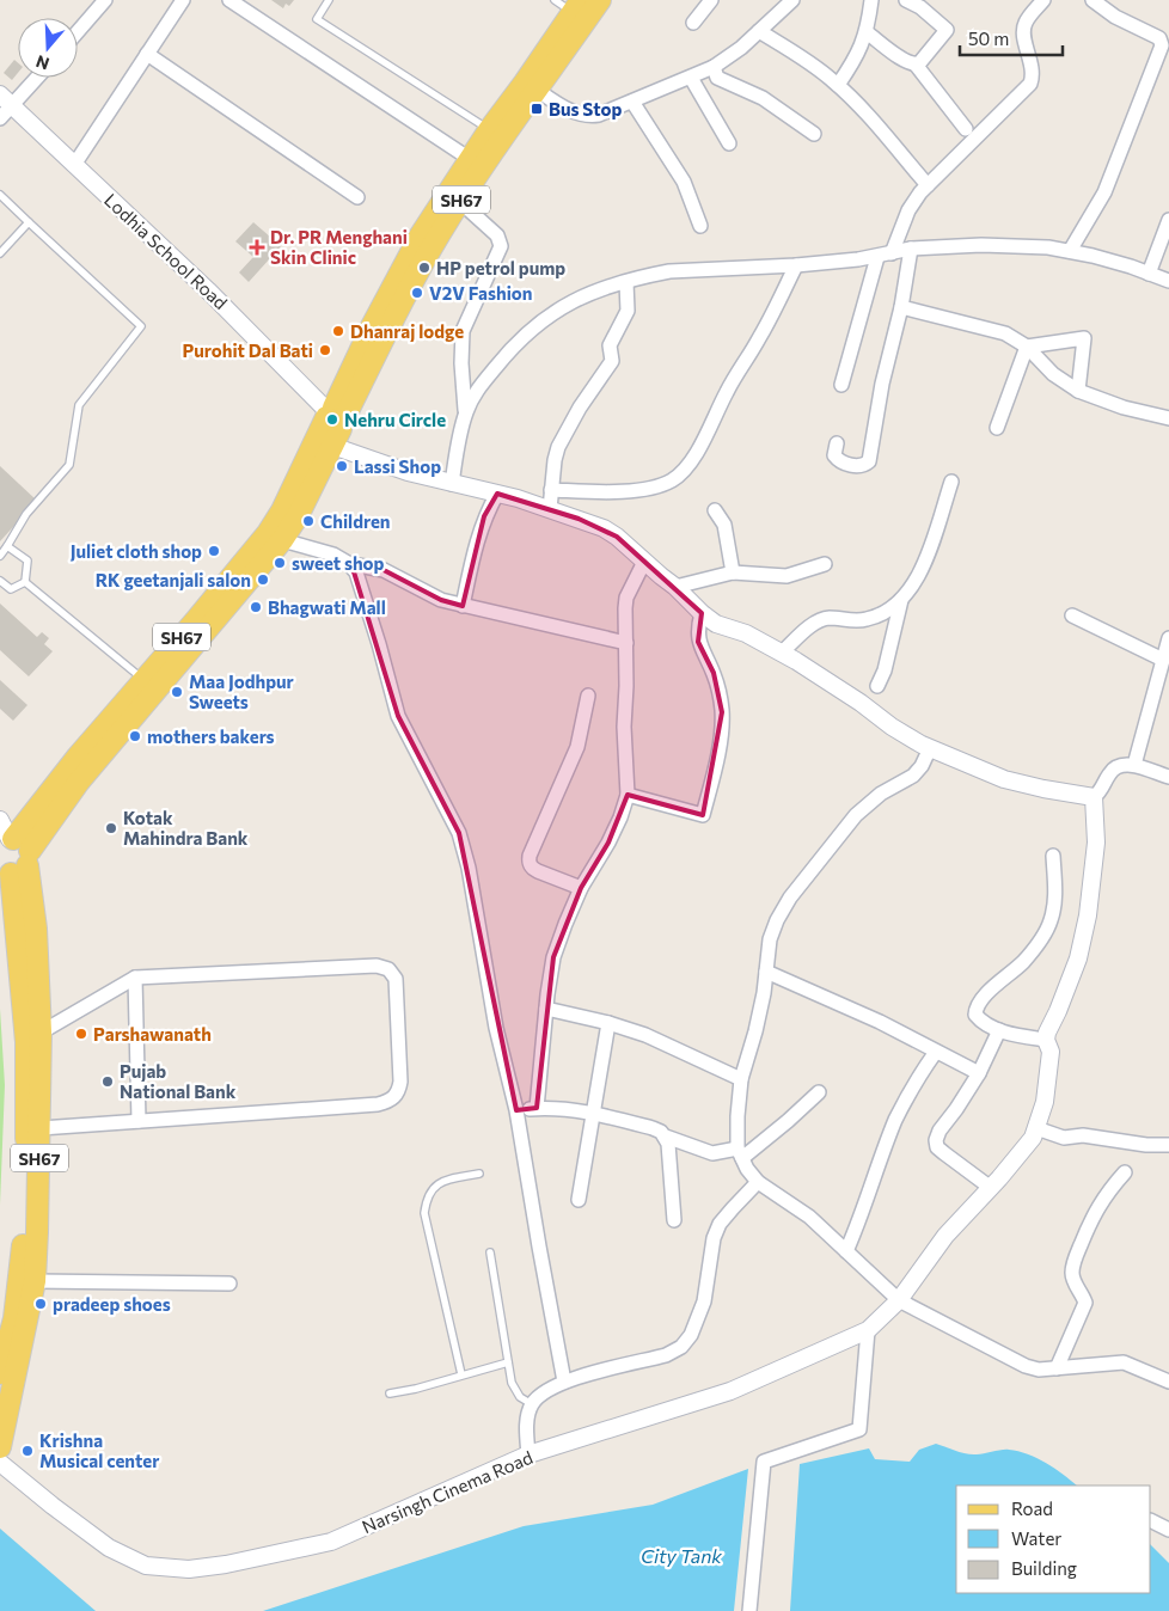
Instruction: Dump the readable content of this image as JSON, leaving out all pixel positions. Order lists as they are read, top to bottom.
{
  "streets": {
    "main road": ["SH67"],
    "street": ["Lodhia School Road", "Narsingh Cinema Road"]
  },
  "crossings": [
    ["SH67", "Lodhia School Road"]
  ],
  "water": ["City Tank"],
  "places": {
    "transit": ["Bus Stop"],
    "health": ["Dr. PR Menghani Skin Clinic"],
    "other": [
      "HP petrol pump",
      "V2V Fashion",
      "Dhanraj lodge",
      "Purohit Dal Bati",
      "Nehru Circle",
      "Lassi Shop",
      "Children",
      "Juliet cloth shop",
      "sweet shop",
      "RK geetanjali salon",
      "Bhagwati Mall",
      "Maa Jodhpur Sweets",
      "mothers bakers",
      "Kotak Mahindra Bank",
      "Parshawanath",
      "Pujab National Bank",
      "pradeep shoes",
      "Krishna Musical center"
    ]
  },
  "legend": ["Road", "Water", "Building"],
  "scale_bar": "50 m",
  "north": "bottom"
}
